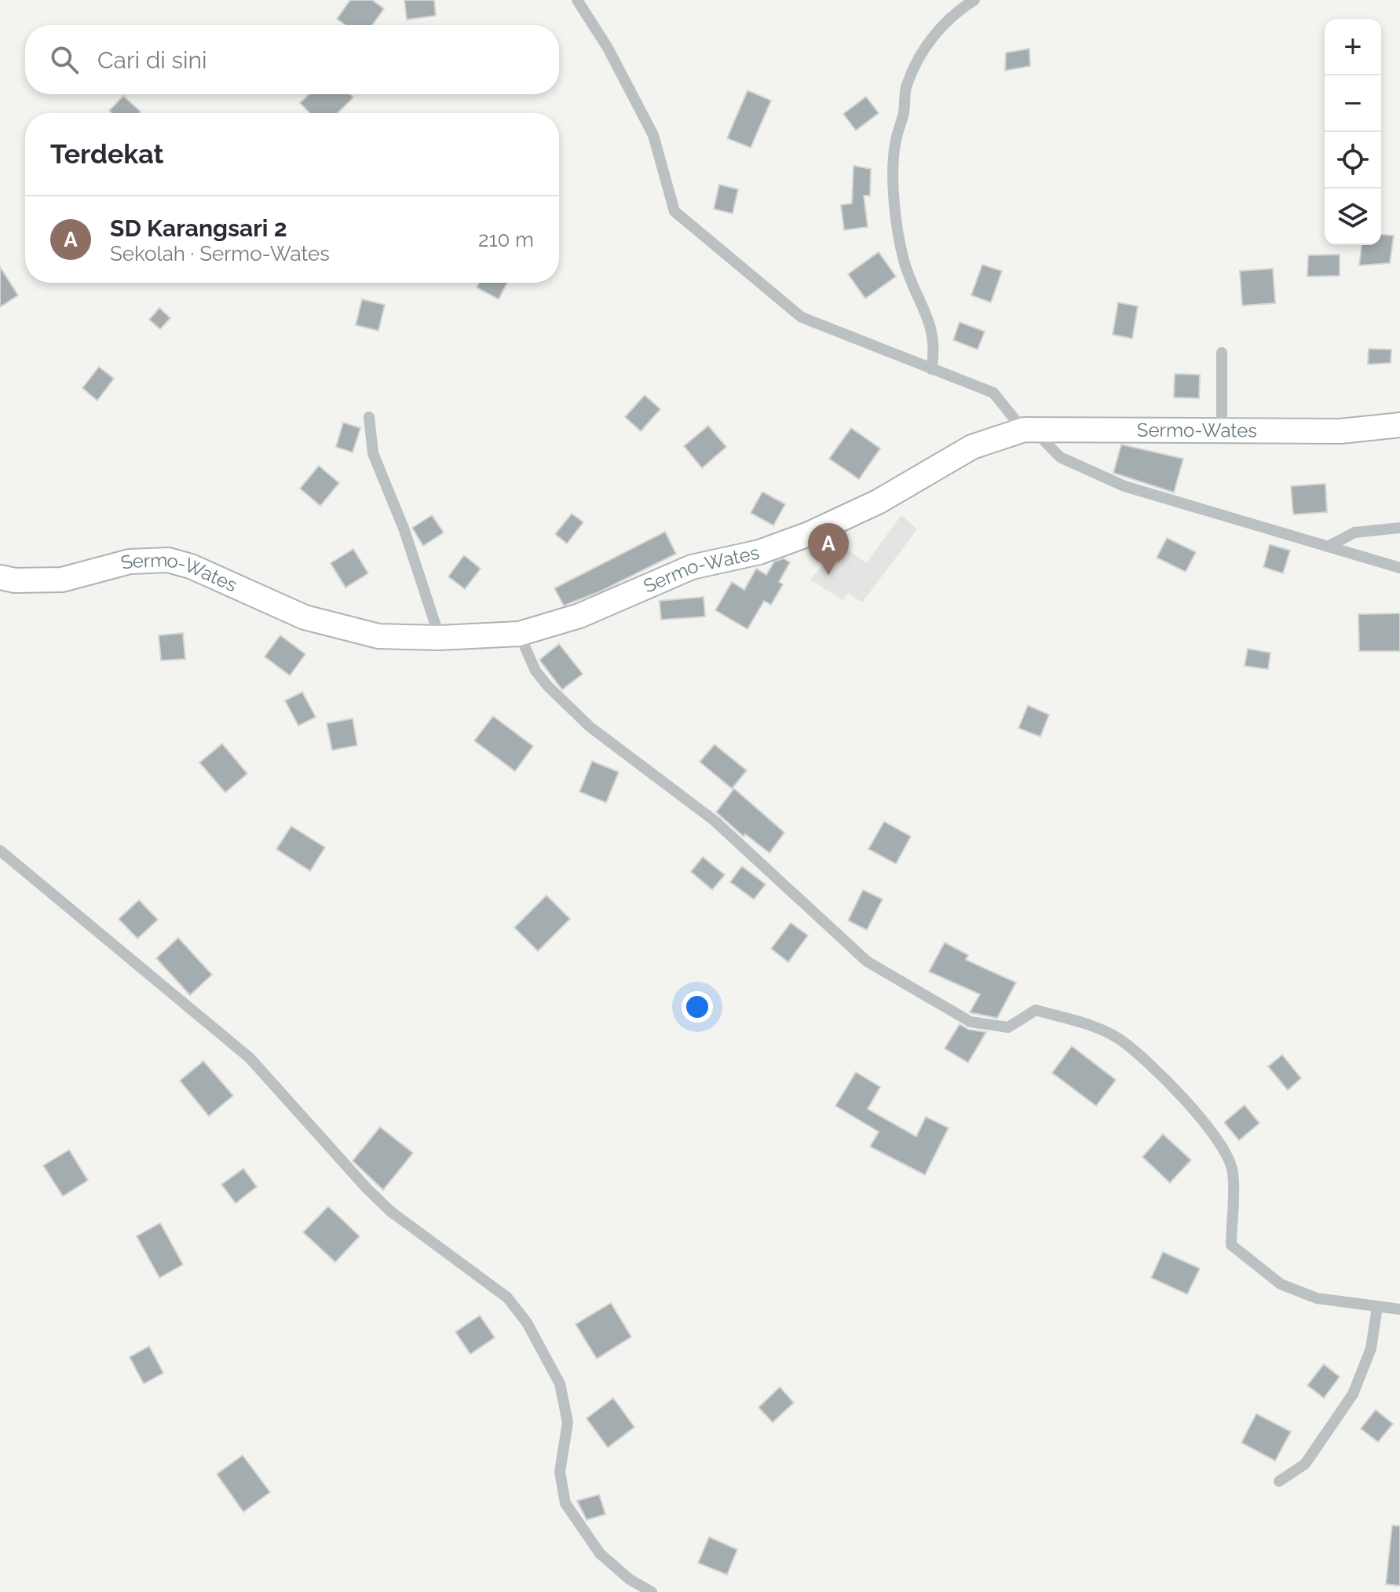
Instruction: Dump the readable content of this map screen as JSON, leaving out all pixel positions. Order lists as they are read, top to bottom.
{
  "streets": {
    "main road": ["Sermo-Wates"]
  },
  "page": {
    "map_buttons": ["+", "−"],
    "search": "Cari di sini",
    "heading": "Terdekat",
    "list": [
      {
        "mark": "A",
        "name": "SD Karangsari 2",
        "note": "Sekolah · Sermo-Wates",
        "value": "210 m"
      }
    ],
    "pins": "A"
  }
}
